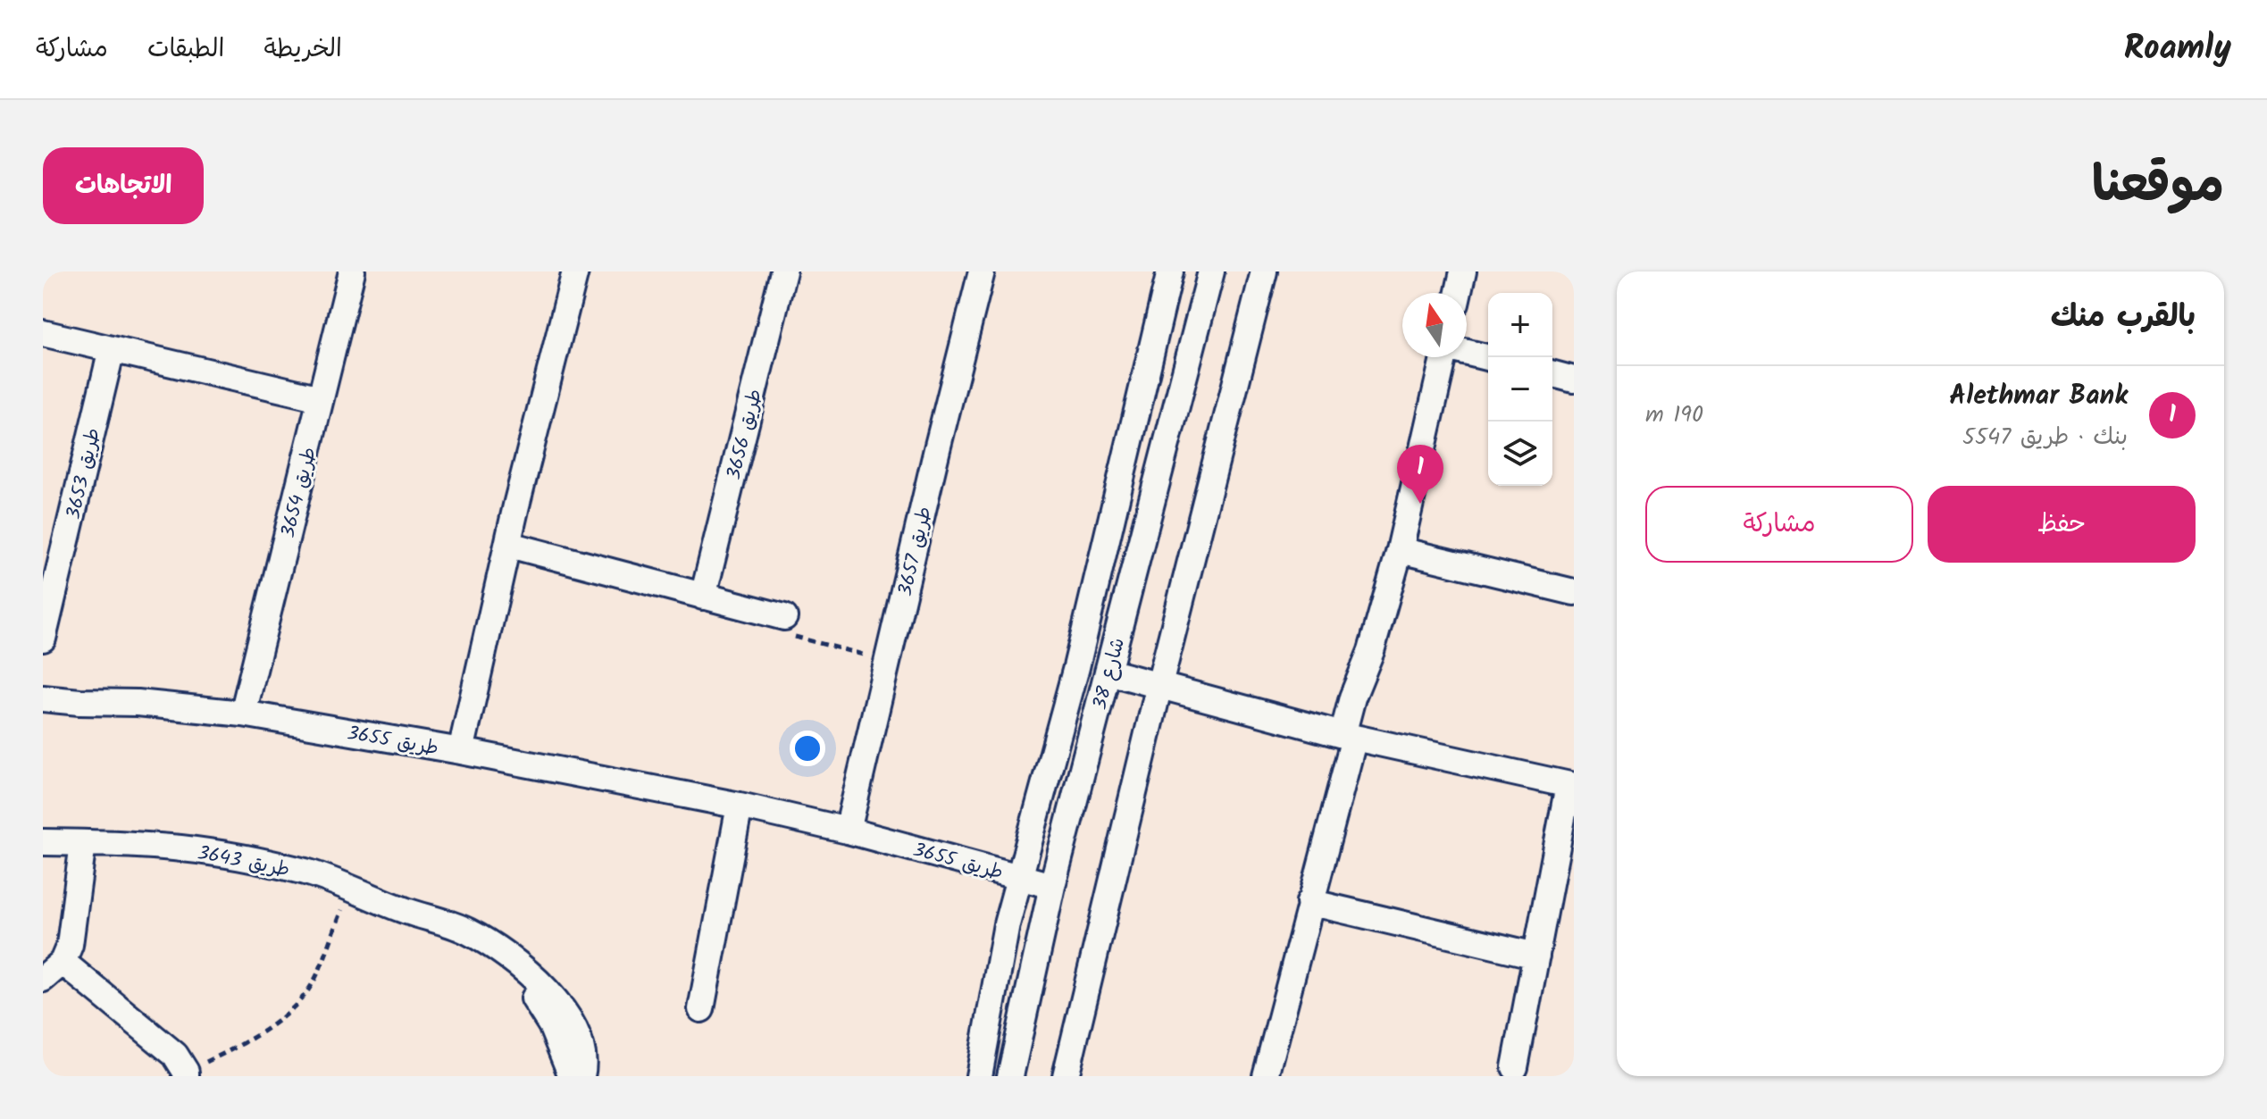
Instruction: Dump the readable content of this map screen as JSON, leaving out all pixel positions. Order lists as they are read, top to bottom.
{
  "streets": {
    "street": [
      "طريق 3656",
      "طريق 3653",
      "طريق 3654",
      "طريق 3657",
      "شارع 38",
      "طريق 3655",
      "طريق 3643"
    ]
  },
  "crossings": [
    ["طريق 3654", "طريق 3655"],
    ["طريق 3657", "طريق 3655"],
    ["شارع 38", "طريق 3655"]
  ],
  "north": "top",
  "page": {
    "header": "Roamly",
    "nav": ["الخريطة", "الطبقات", "مشاركة"],
    "title": "موقعنا",
    "buttons": [
      "الاتجاهات",
      ["حفظ", "مشاركة"]
    ],
    "heading": "بالقرب منك",
    "map_buttons": ["+", "−"],
    "list": [
      {
        "mark": "1",
        "name": "Alethmar Bank",
        "note": "بنك · طريق 5547",
        "value": "190 m"
      }
    ],
    "pins": "1"
  }
}
